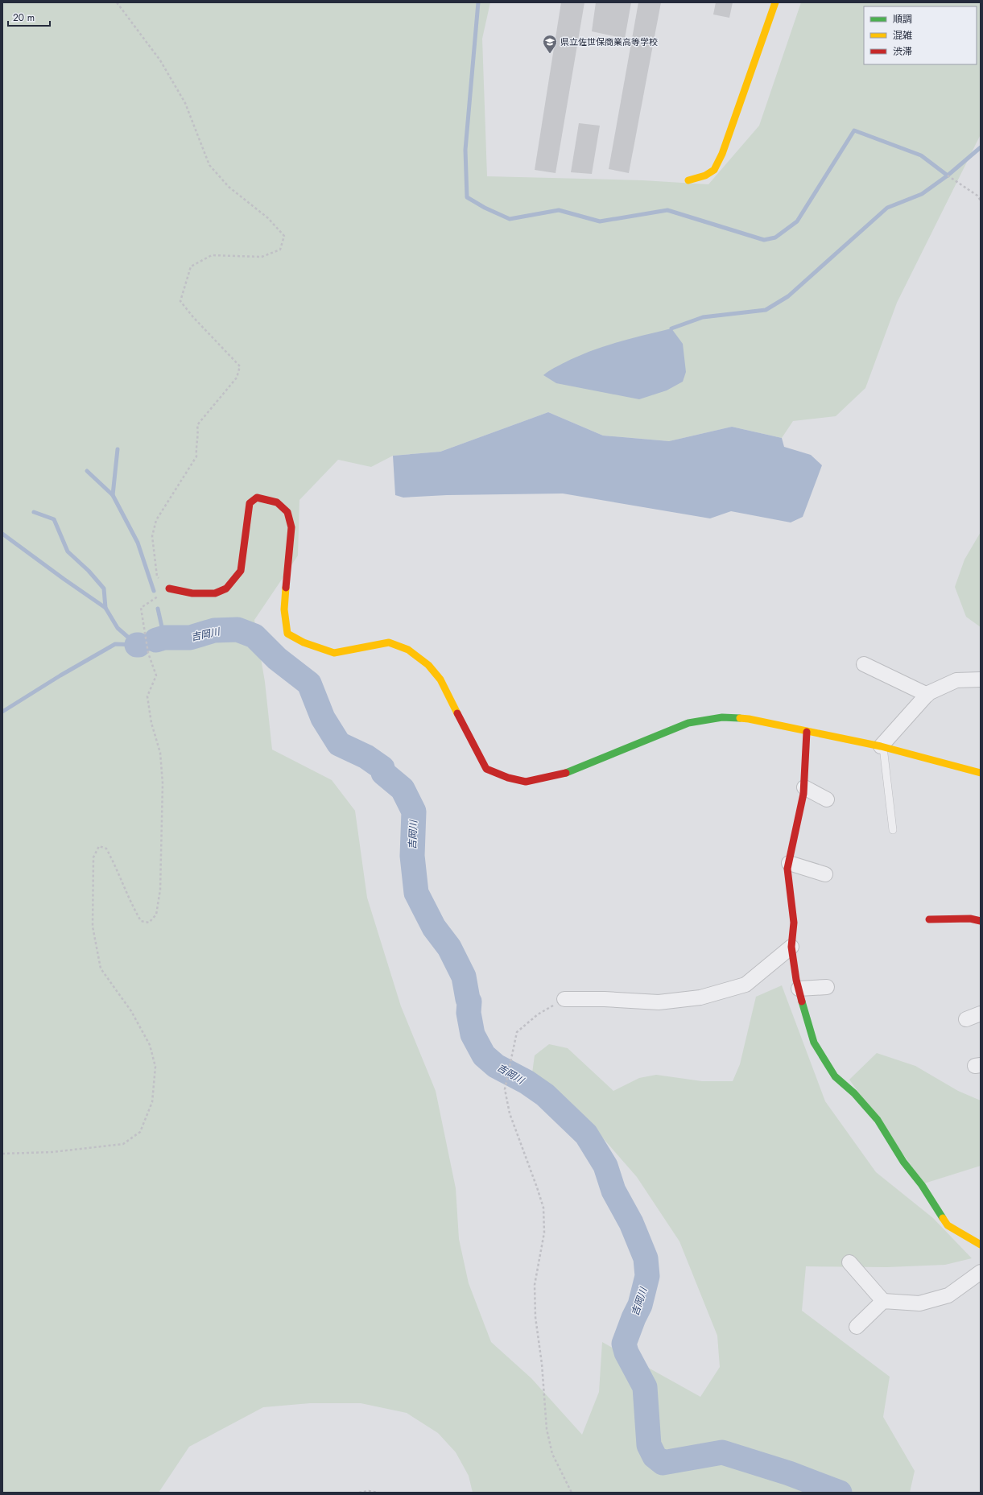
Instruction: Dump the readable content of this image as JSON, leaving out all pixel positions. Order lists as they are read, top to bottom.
{
  "water": ["吉岡川"],
  "places": {
    "school or university": ["県立佐世保商業高等学校"]
  },
  "legend": ["順調", "混雑", "渋滞"],
  "scale_bar": "20 m"
}
